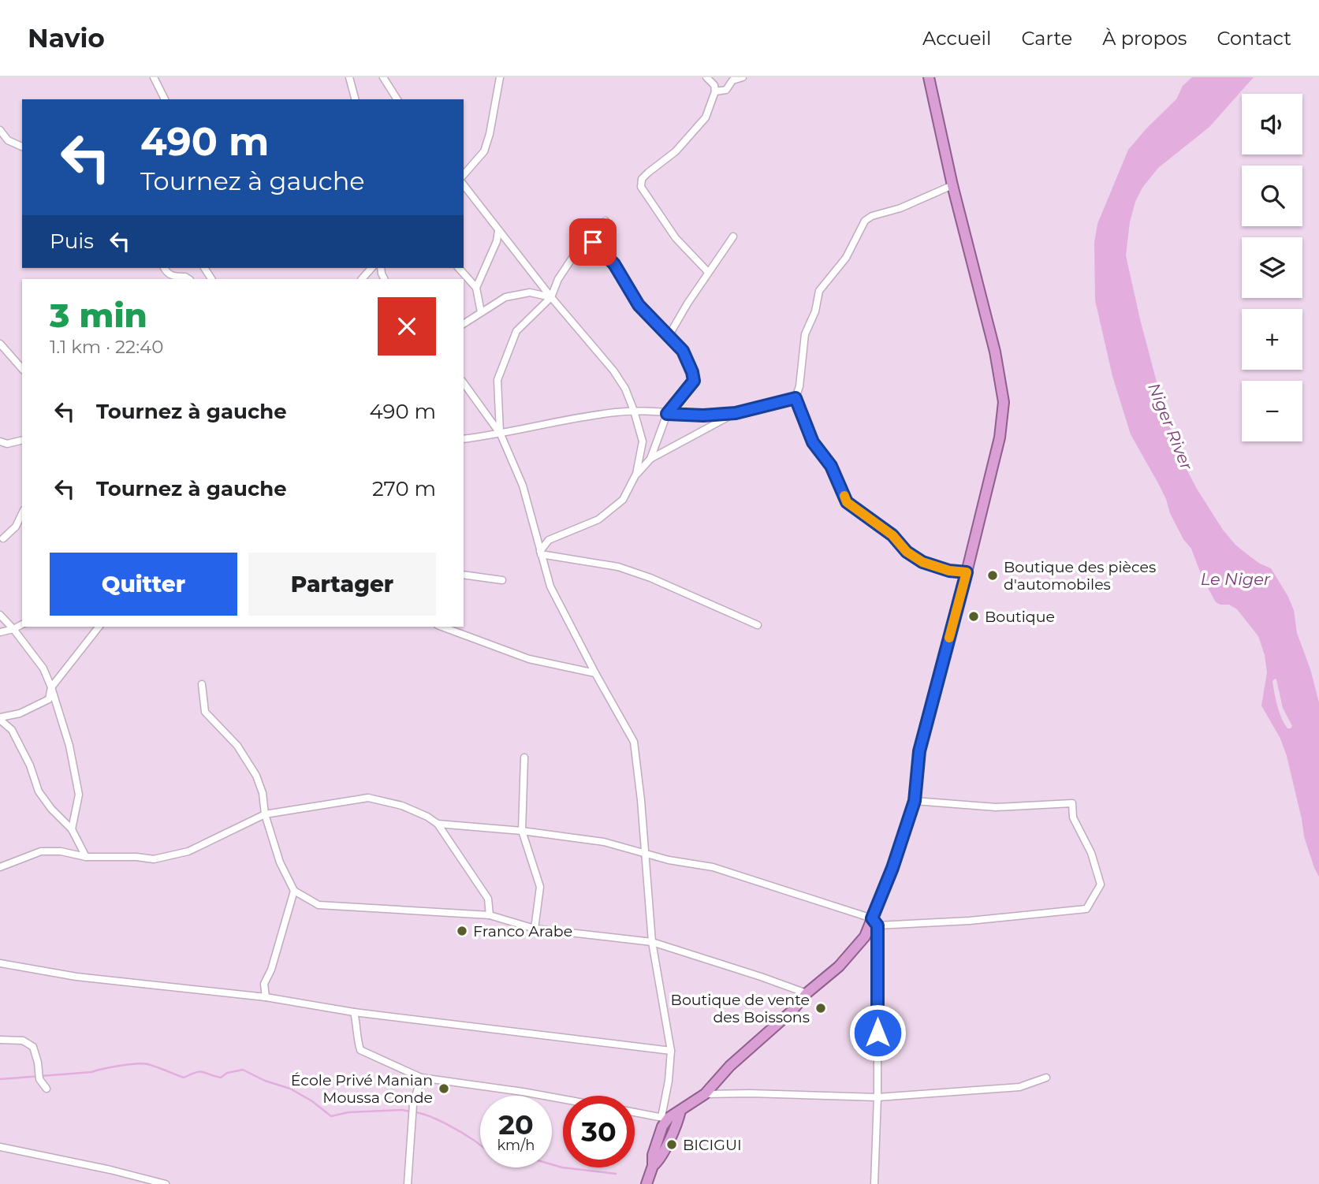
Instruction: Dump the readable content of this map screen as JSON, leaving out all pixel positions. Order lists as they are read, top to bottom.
{
  "water": ["Niger River", "Le Niger"],
  "places": [
    "Boutique des pièces d'automobiles",
    "Boutique",
    "Franco Arabe",
    "Boutique de vente des Boissons",
    "École Privé Manian Moussa Conde",
    "BICIGUI"
  ],
  "page": {
    "header": "Navio",
    "nav": [
      "Accueil",
      "Carte",
      "À propos",
      "Contact"
    ],
    "map_buttons": ["+", "−"],
    "turn": ["490 m", "Tournez à gauche"],
    "then": "Puis",
    "heading": ["3 min", "1.1 km · 22:40"],
    "list": [
      {
        "name": "Tournez à gauche",
        "value": "490 m"
      },
      {
        "name": "Tournez à gauche",
        "value": "270 m"
      }
    ],
    "buttons": ["Quitter", "Partager"],
    "speed": "20 km/h",
    "limit": "30"
  }
}
